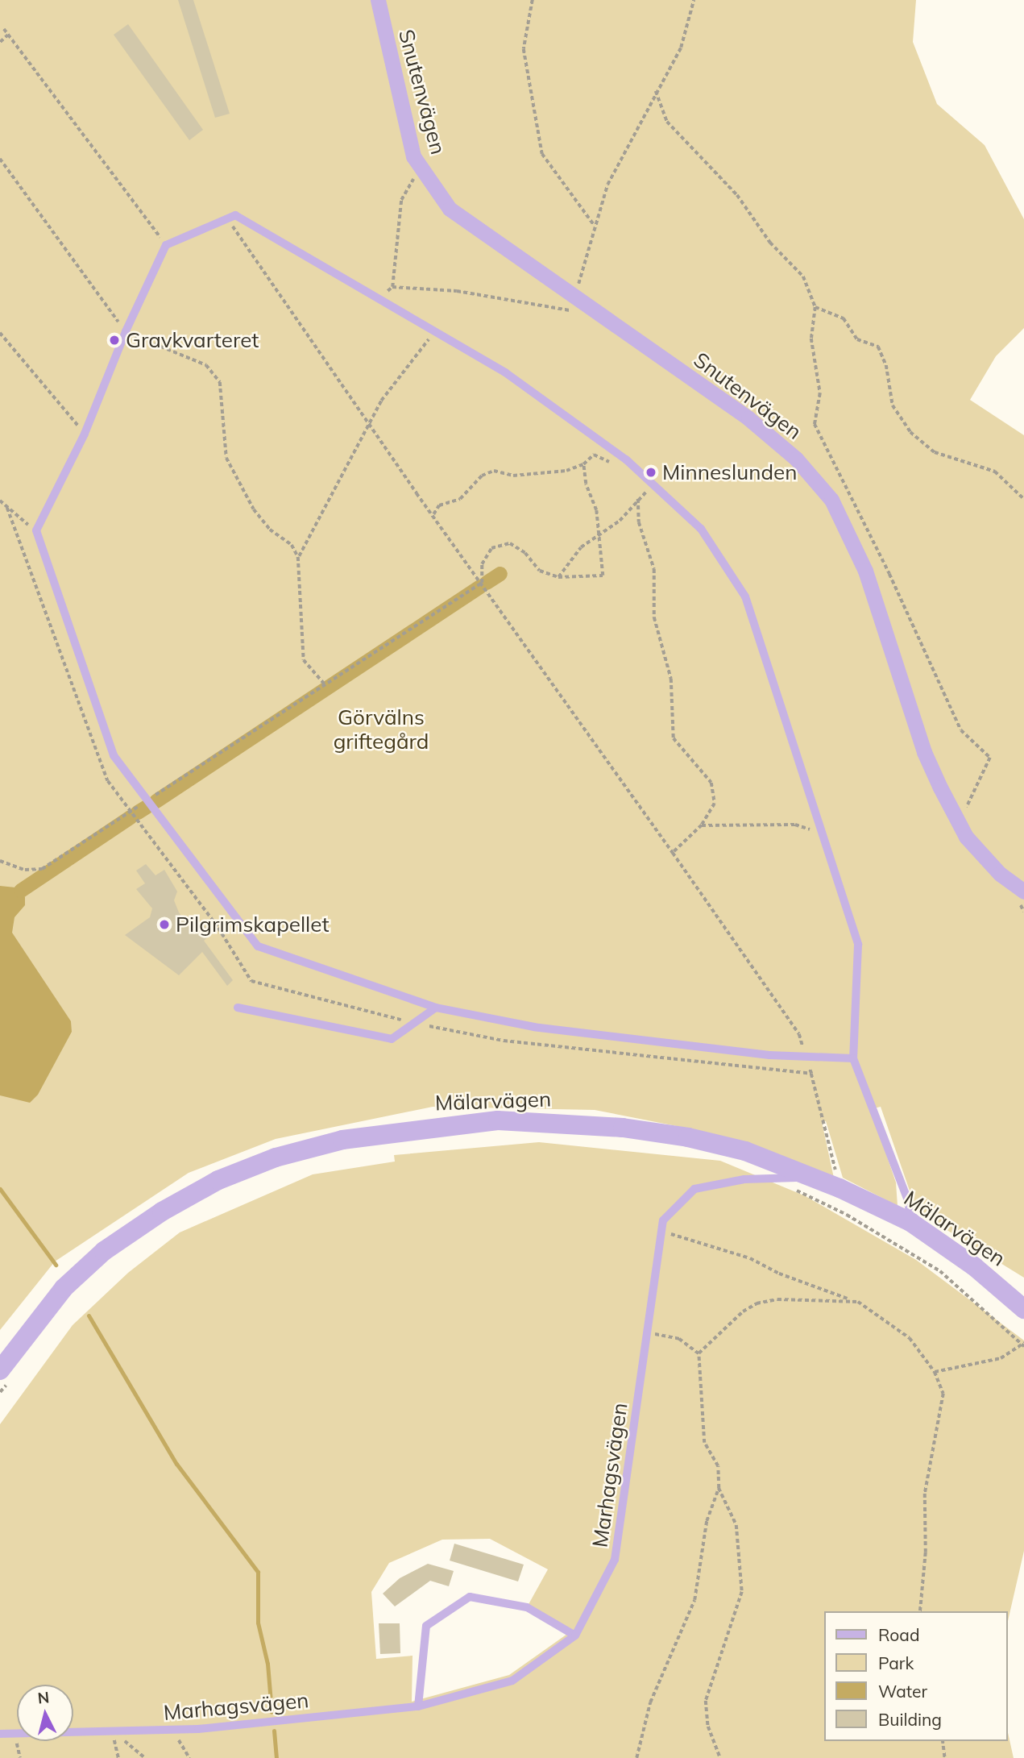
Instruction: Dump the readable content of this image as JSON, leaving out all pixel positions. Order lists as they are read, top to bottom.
{
  "streets": {
    "street": ["Snutenvägen", "Mälarvägen"],
    "lane": ["Marhagsvägen"]
  },
  "crossings": [
    ["Mälarvägen", "Marhagsvägen"]
  ],
  "parks": ["Görvälns griftegård"],
  "places": ["Gravkvarteret", "Minneslunden", "Pilgrimskapellet"],
  "legend": [
    "Road",
    "Park",
    "Water",
    "Building"
  ],
  "north": "top"
}
